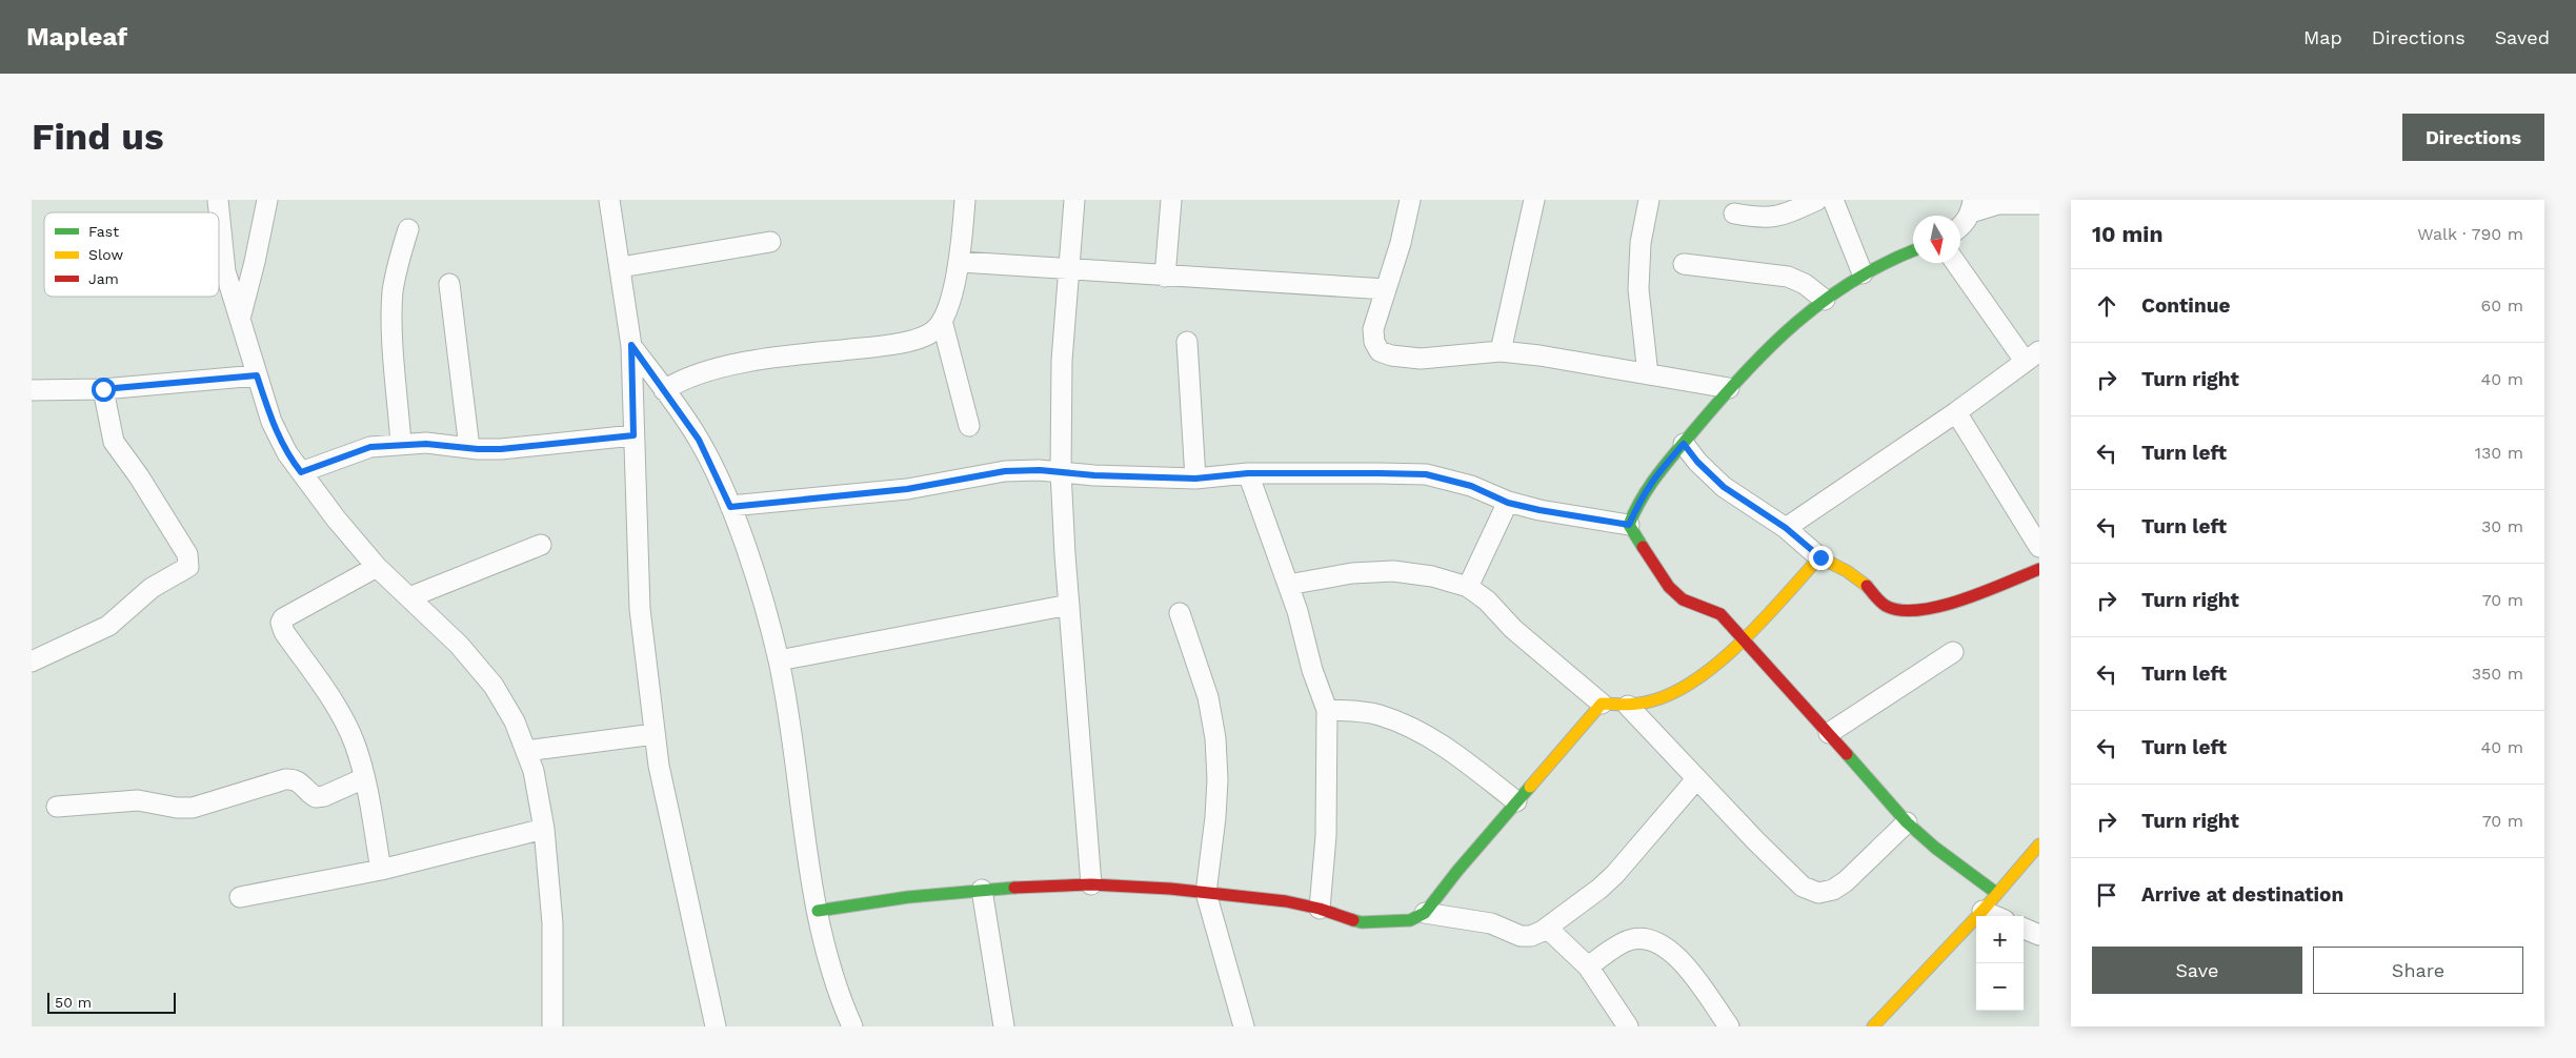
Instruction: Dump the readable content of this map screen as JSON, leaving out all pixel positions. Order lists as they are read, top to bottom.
{
  "legend": ["Fast", "Slow", "Jam"],
  "scale_bar": "50 m",
  "north": "bottom",
  "page": {
    "header": "Mapleaf",
    "nav": ["Map", "Directions", "Saved"],
    "buttons": [
      "Directions",
      ["Save", "Share"]
    ],
    "title": "Find us",
    "heading": ["10 min", "Walk · 790 m"],
    "list": [
      ["Continue", "60 m"],
      ["Turn right", "40 m"],
      ["Turn left", "130 m"],
      ["Turn left", "30 m"],
      ["Turn right", "70 m"],
      ["Turn left", "350 m"],
      ["Turn left", "40 m"],
      ["Turn right", "70 m"],
      "Arrive at destination"
    ],
    "map_buttons": ["+", "−"],
    "scale": "50 m"
  }
}
